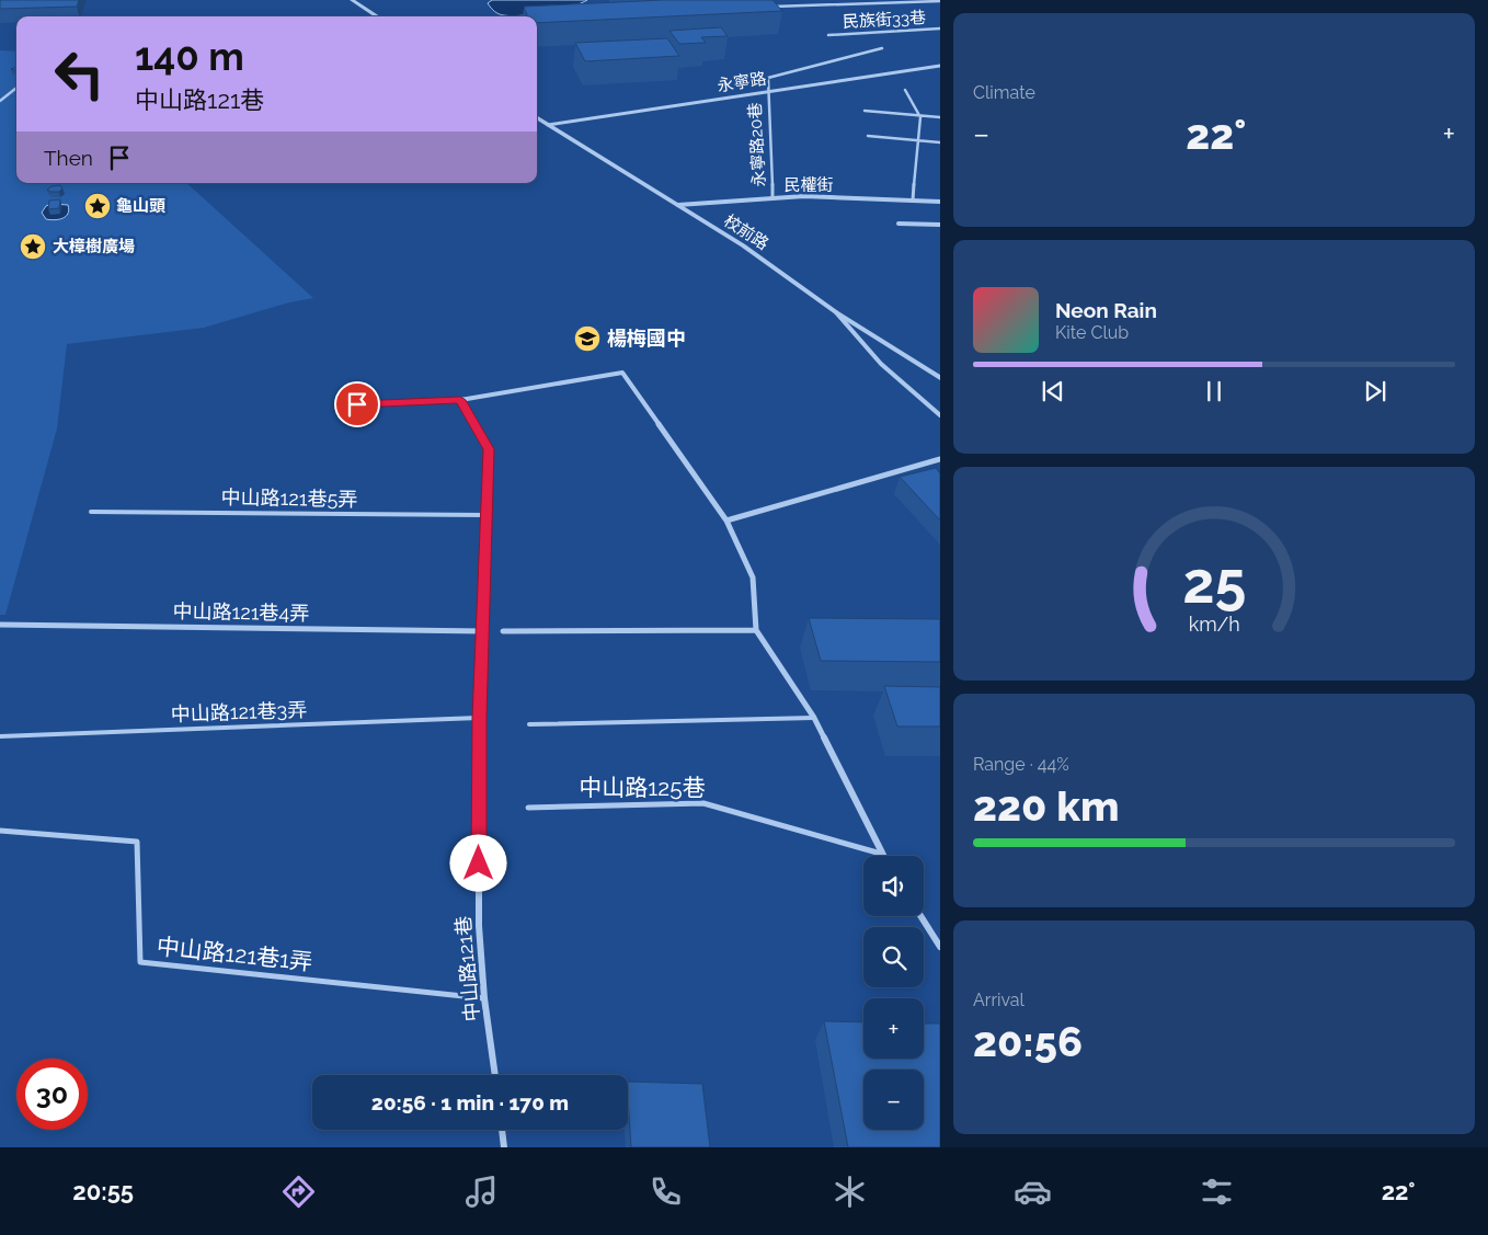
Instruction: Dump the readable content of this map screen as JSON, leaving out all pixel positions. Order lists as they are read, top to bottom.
{
  "streets": {
    "street": [
      "永寧路",
      "民權街",
      "校前路",
      "中山路121巷4弄",
      "中山路121巷"
    ],
    "lane": [
      "民族街33巷",
      "永寧路20巷",
      "中山路121巷5弄",
      "中山路121巷3弄",
      "中山路125巷",
      "中山路121巷1弄"
    ]
  },
  "crossings": [
    ["永寧路", "永寧路20巷"],
    ["永寧路", "校前路"],
    ["永寧路20巷", "民權街"],
    ["民權街", "校前路"],
    ["中山路121巷5弄", "中山路121巷"],
    ["中山路121巷4弄", "中山路121巷"],
    ["中山路121巷3弄", "中山路121巷"],
    ["中山路121巷1弄", "中山路121巷"]
  ],
  "places": {
    "place": ["龜山頭", "大樟樹廣場"],
    "school or university": ["楊梅國中"]
  },
  "page": {
    "tile": [
      "Climate",
      ["Range · 44%", "220 km"],
      ["Arrival", "20:56"]
    ],
    "turn": ["140 m", "中山路121巷"],
    "heat": ["−", "22°", "+"],
    "then": "Then",
    "song": ["Neon Rain", "Kite Club"],
    "map_buttons": ["+", "−"],
    "limit": "30",
    "trip": "20:56 · 1 min · 170 m",
    "tabs": ["20:55", "22°"],
    "gauge": ["25", "km/h"]
  }
}
